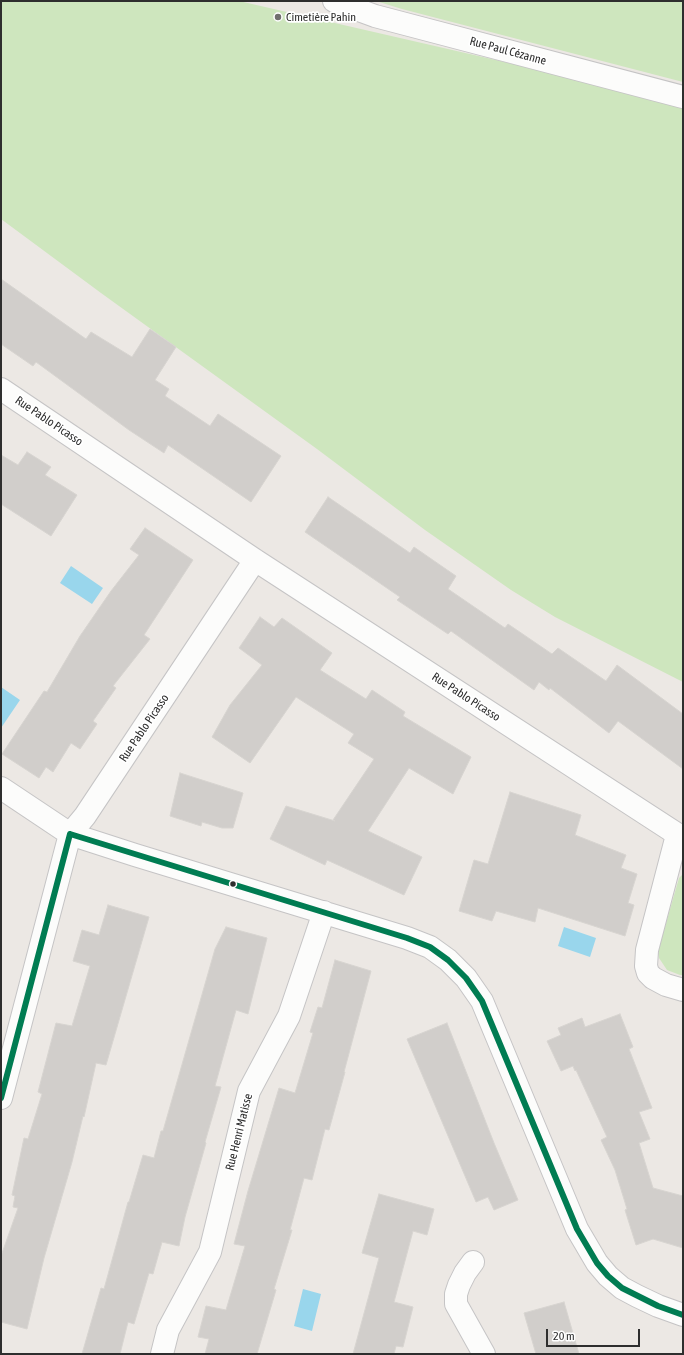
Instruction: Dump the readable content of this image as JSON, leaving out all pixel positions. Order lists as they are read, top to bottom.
{
  "streets": {
    "street": ["Rue Paul Cézanne", "Rue Pablo Picasso", "Rue Henri Matisse"]
  },
  "places": ["Cimetière Pahin"],
  "scale_bar": "20 m"
}
